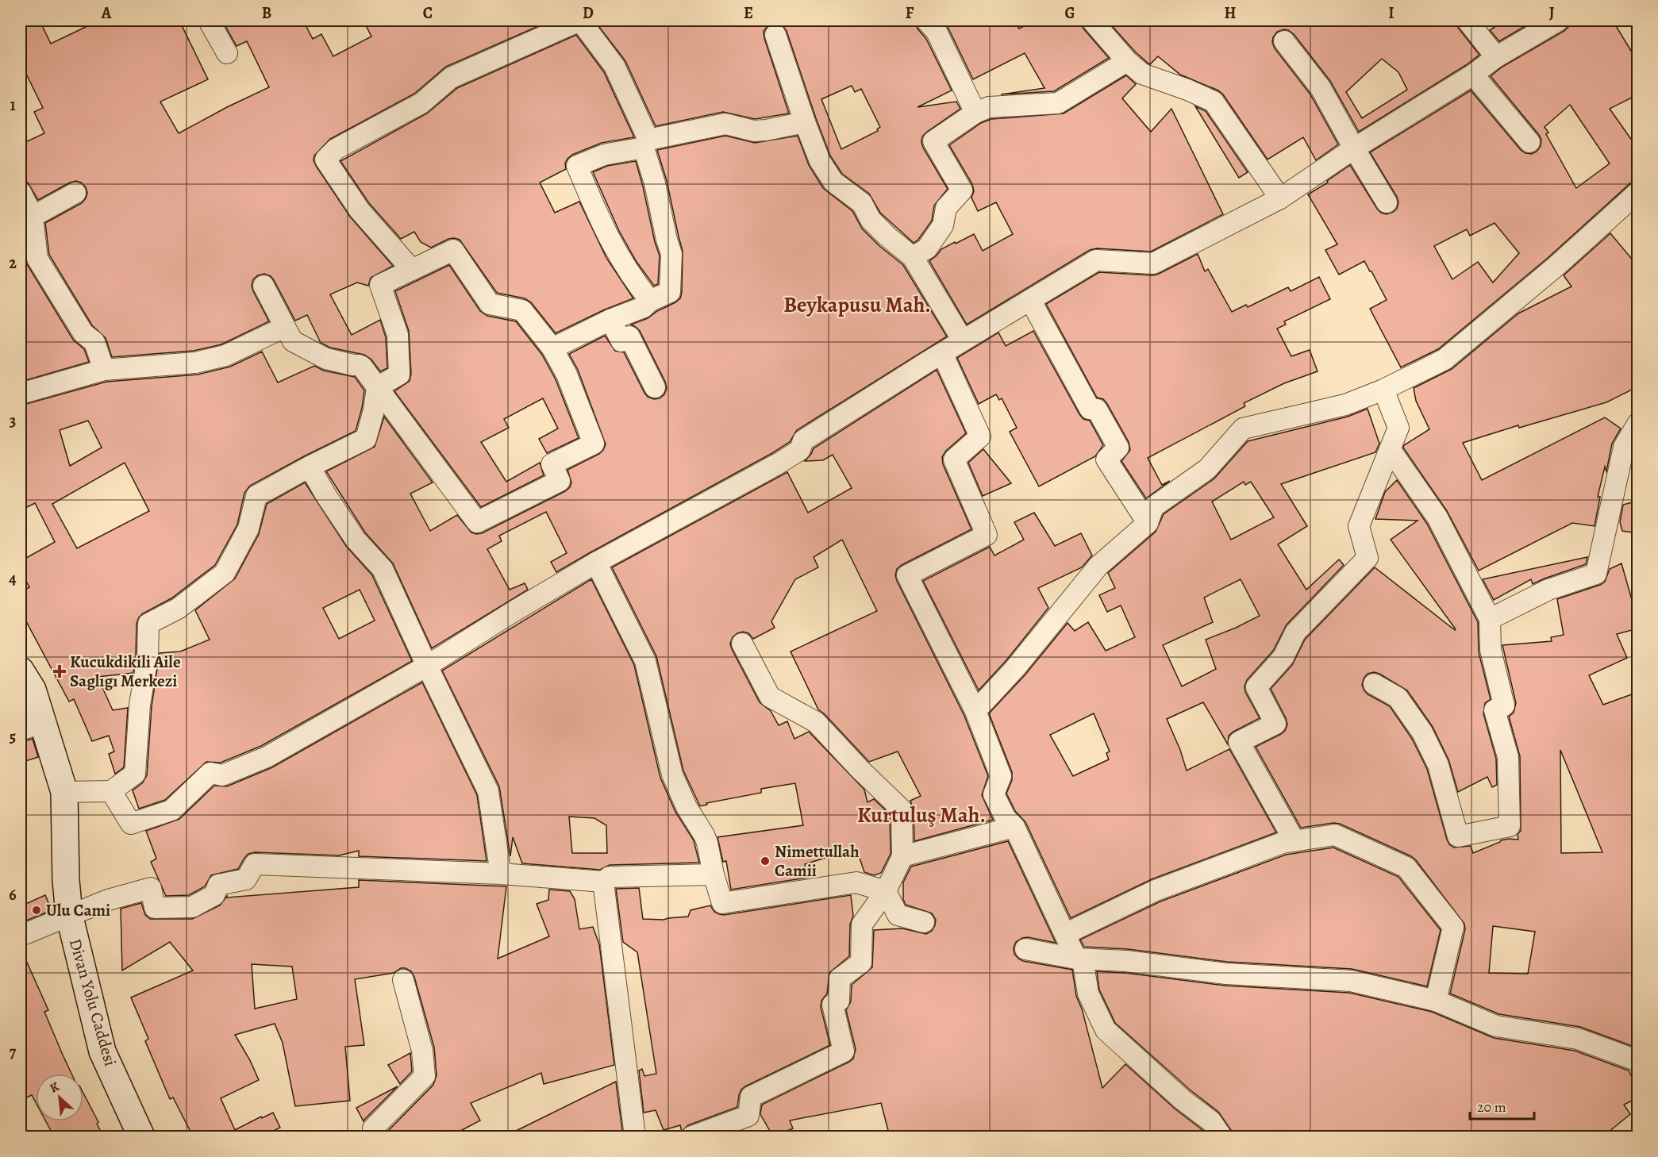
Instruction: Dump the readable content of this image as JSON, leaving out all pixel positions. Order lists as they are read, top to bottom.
{
  "streets": {
    "main road": ["Divan Yolu Caddesi"]
  },
  "districts": ["Beykapusu Mah.", "Kurtuluş Mah."],
  "places": {
    "health": ["Kucukdikili Aile Saglıgı Merkezi"],
    "other": ["Nimettullah Camii", "Ulu Cami"]
  },
  "scale_bar": "20 m",
  "north": "top left",
  "grid": {
    "columns": [
      "A",
      "B",
      "C",
      "D",
      "E",
      "F",
      "G",
      "H",
      "I",
      "J"
    ],
    "rows": [
      "1",
      "2",
      "3",
      "4",
      "5",
      "6",
      "7"
    ]
  }
}
